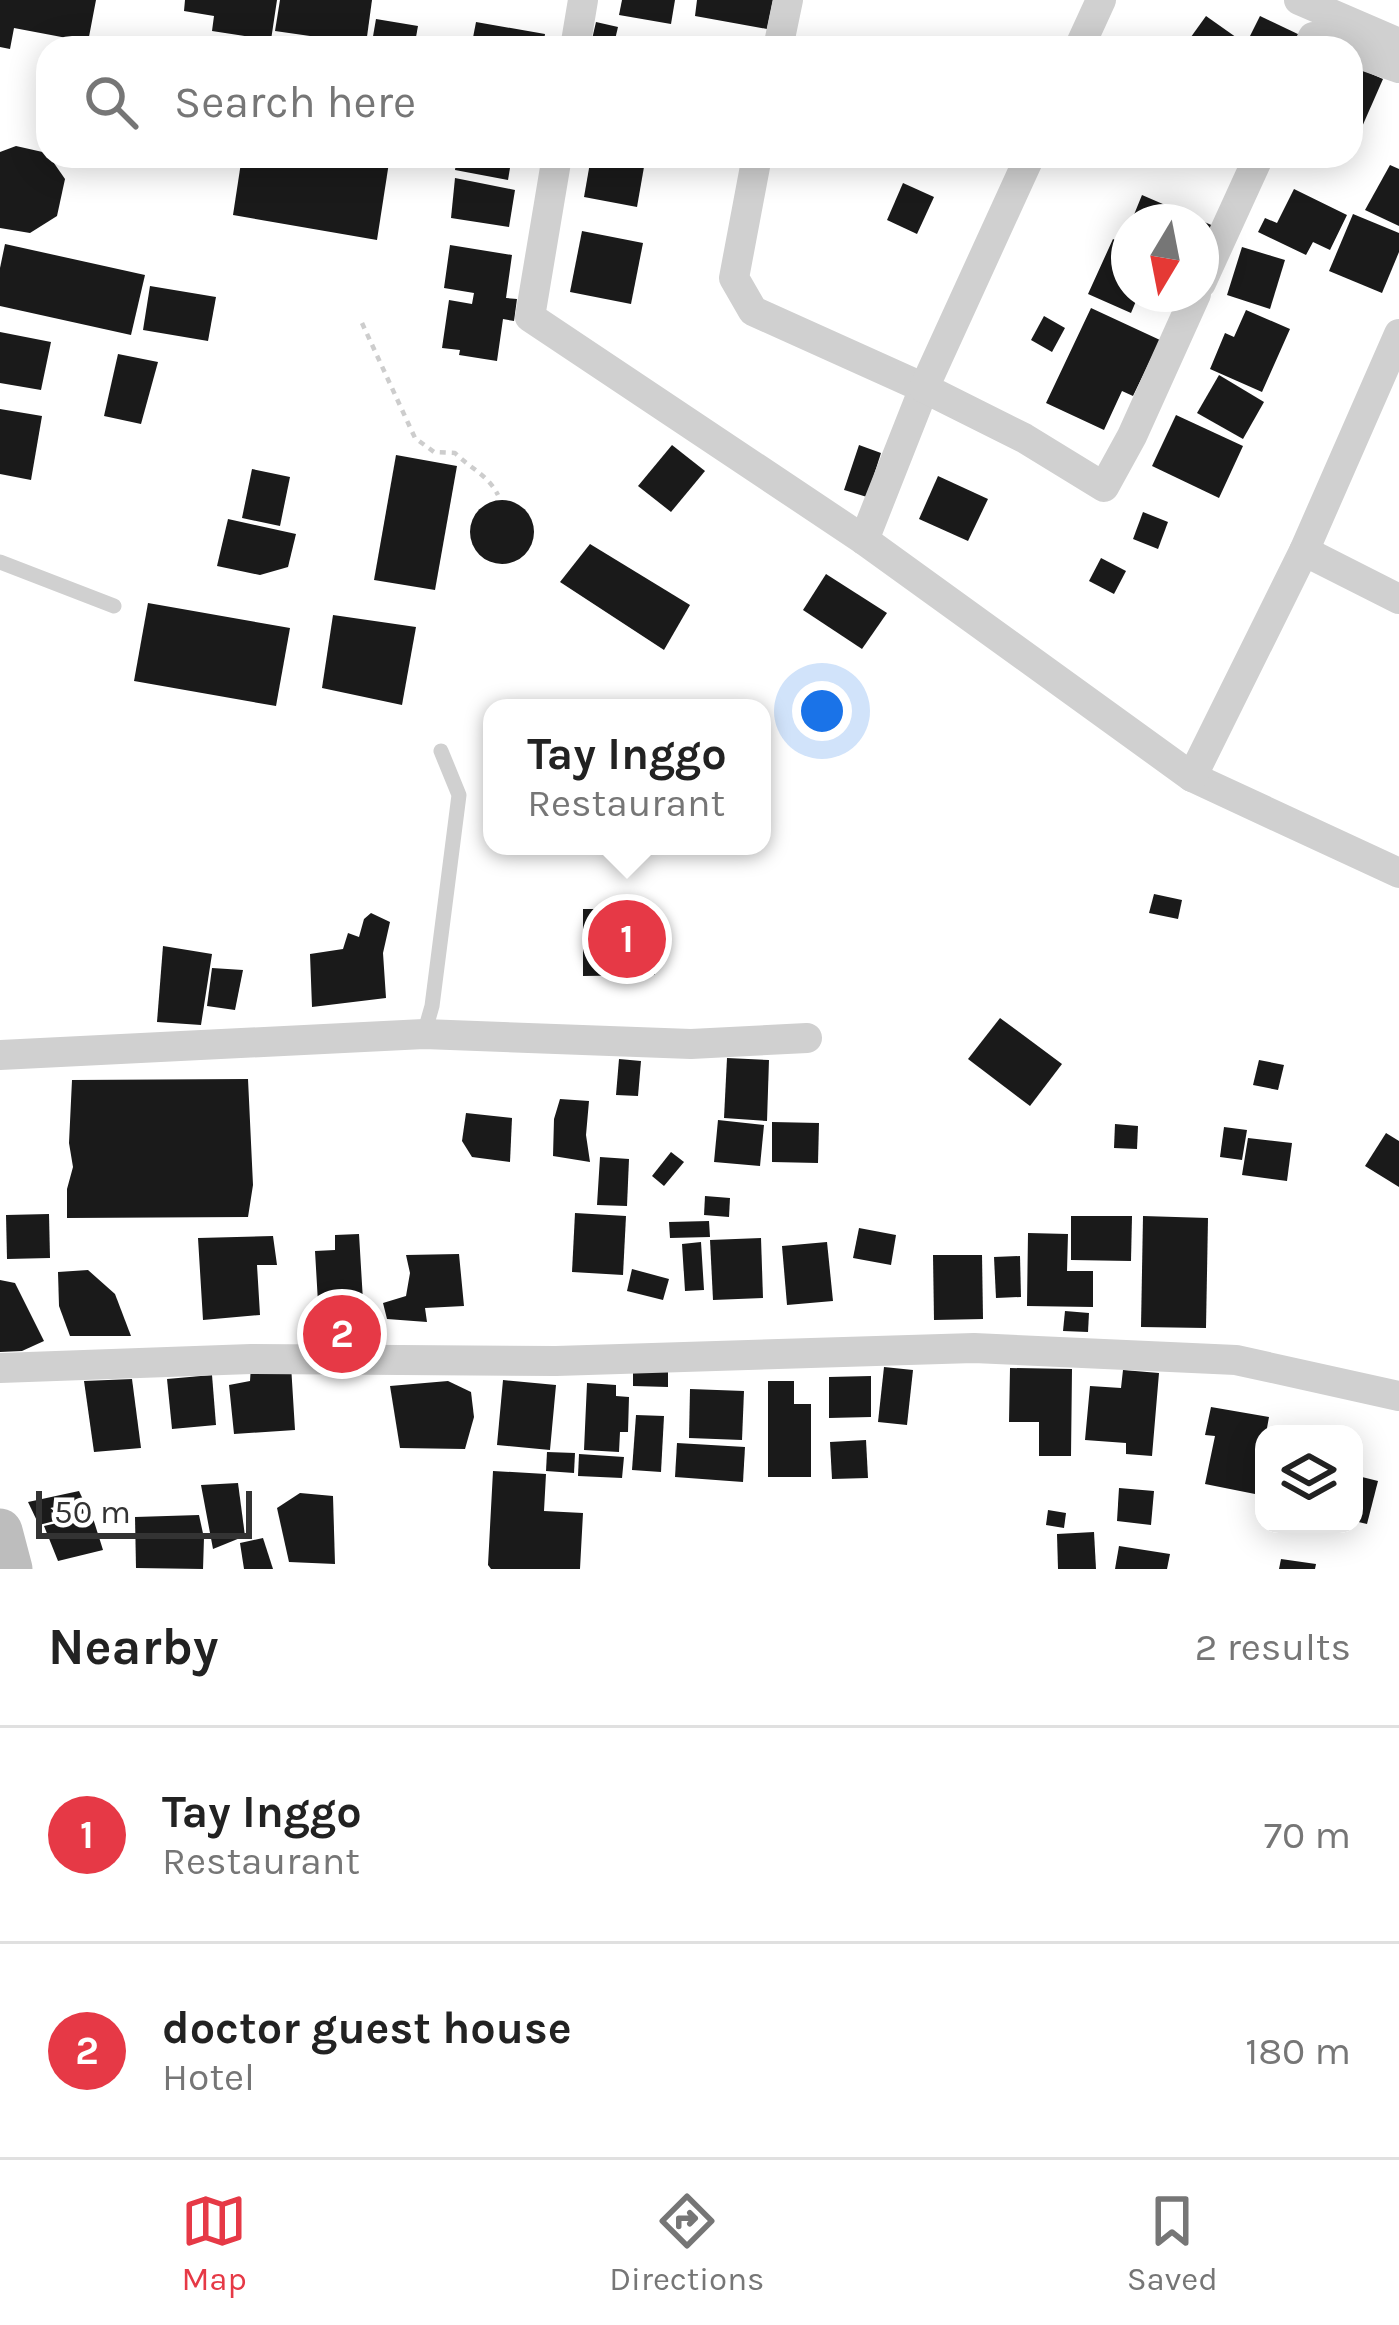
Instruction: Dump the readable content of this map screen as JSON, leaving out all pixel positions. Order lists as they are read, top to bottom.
{
  "scale_bar": "50 m",
  "north": "bottom",
  "page": {
    "search": "Search here",
    "popup": ["Tay Inggo", "Restaurant"],
    "pins": ["1", "2"],
    "scale": "50 m",
    "heading": ["Nearby", "2 results"],
    "list": [
      {
        "mark": "1",
        "name": "Tay Inggo",
        "note": "Restaurant",
        "value": "70 m"
      },
      {
        "mark": "2",
        "name": "doctor guest house",
        "note": "Hotel",
        "value": "180 m"
      }
    ],
    "nav": ["Map", "Directions", "Saved"]
  }
}
